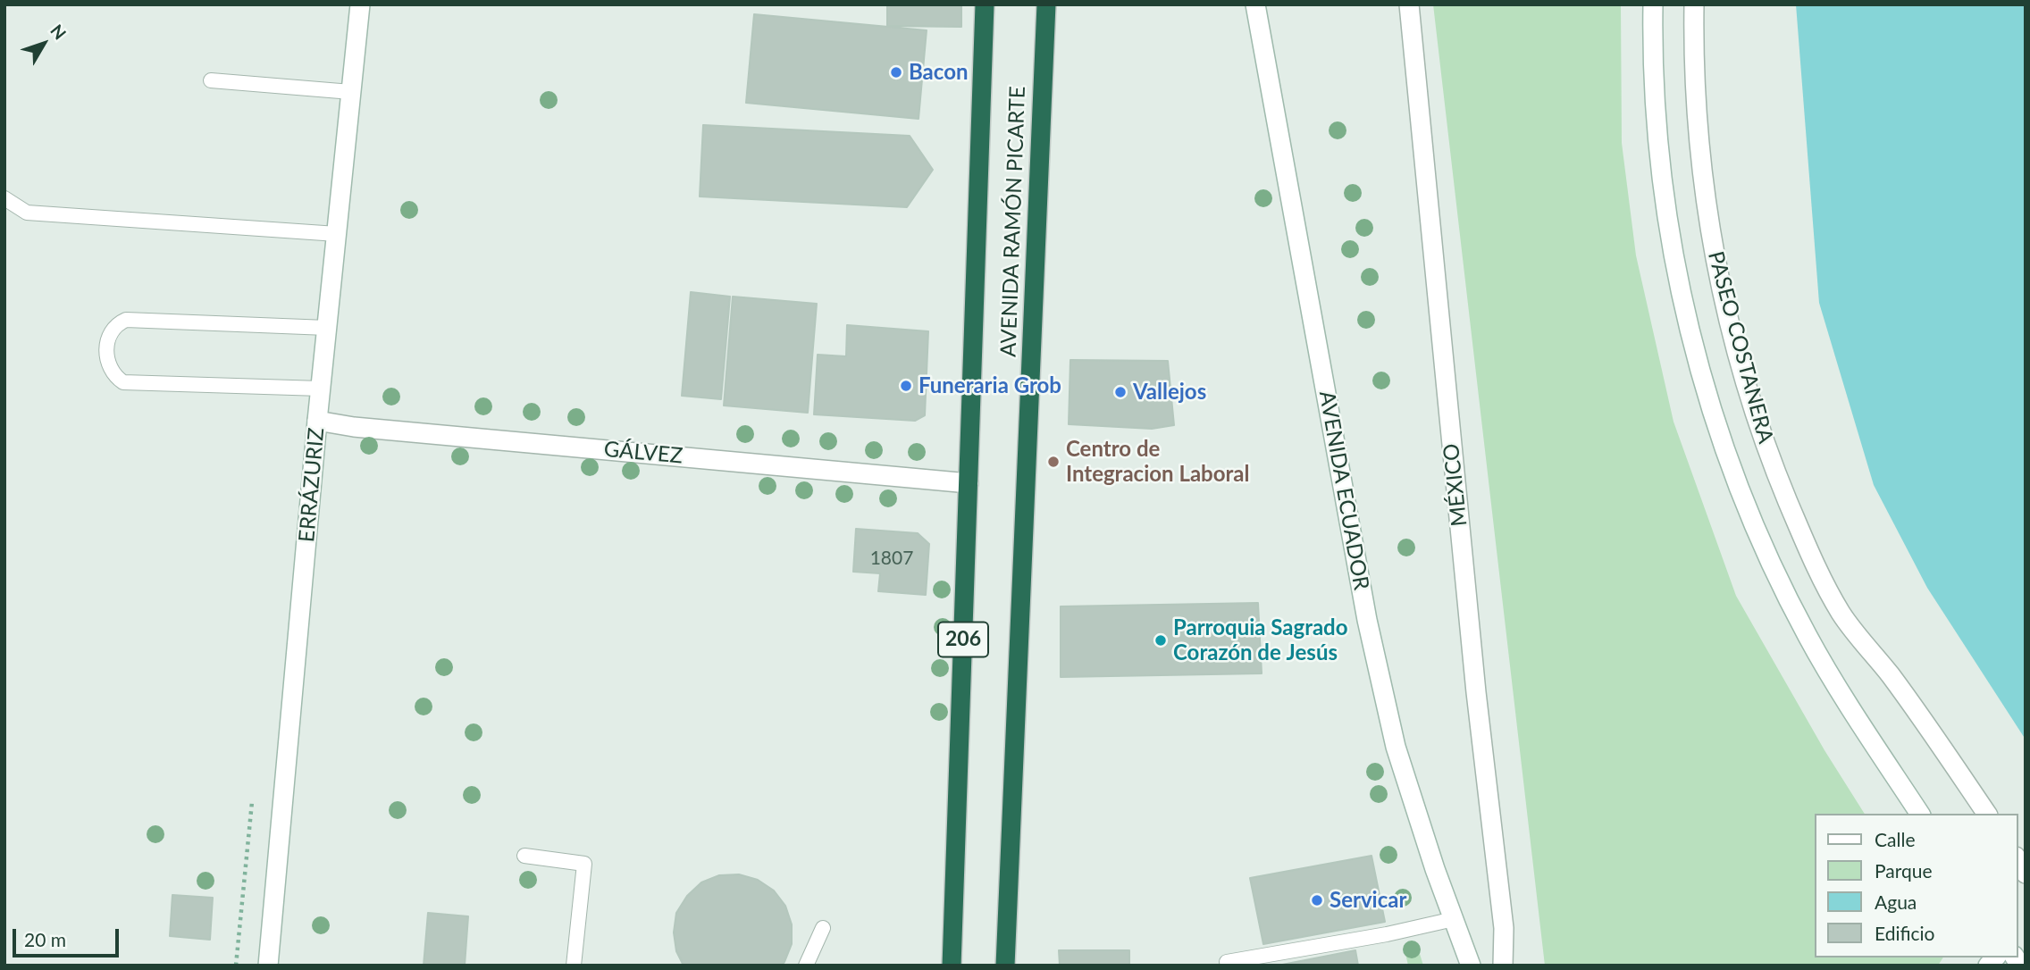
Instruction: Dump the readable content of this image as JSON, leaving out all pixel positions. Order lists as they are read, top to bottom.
{
  "streets": {
    "highway": ["AVENIDA RAMÓN PICARTE", "206"],
    "main road": [
      "PASEO COSTANERA",
      "GÁLVEZ",
      "ERRÁZURIZ",
      "MÉXICO",
      "AVENIDA ECUADOR"
    ]
  },
  "crossings": [
    ["AVENIDA RAMÓN PICARTE", "GÁLVEZ"],
    ["GÁLVEZ", "ERRÁZURIZ"]
  ],
  "places": [
    "Bacon",
    "Funeraria Grob",
    "Vallejos",
    "Centro de Integracion Laboral",
    "Parroquia Sagrado Corazón de Jesús",
    "Servicar"
  ],
  "house_numbers": ["1807"],
  "legend": [
    "Calle",
    "Parque",
    "Agua",
    "Edificio"
  ],
  "scale_bar": "20 m",
  "north": "top right"
}
